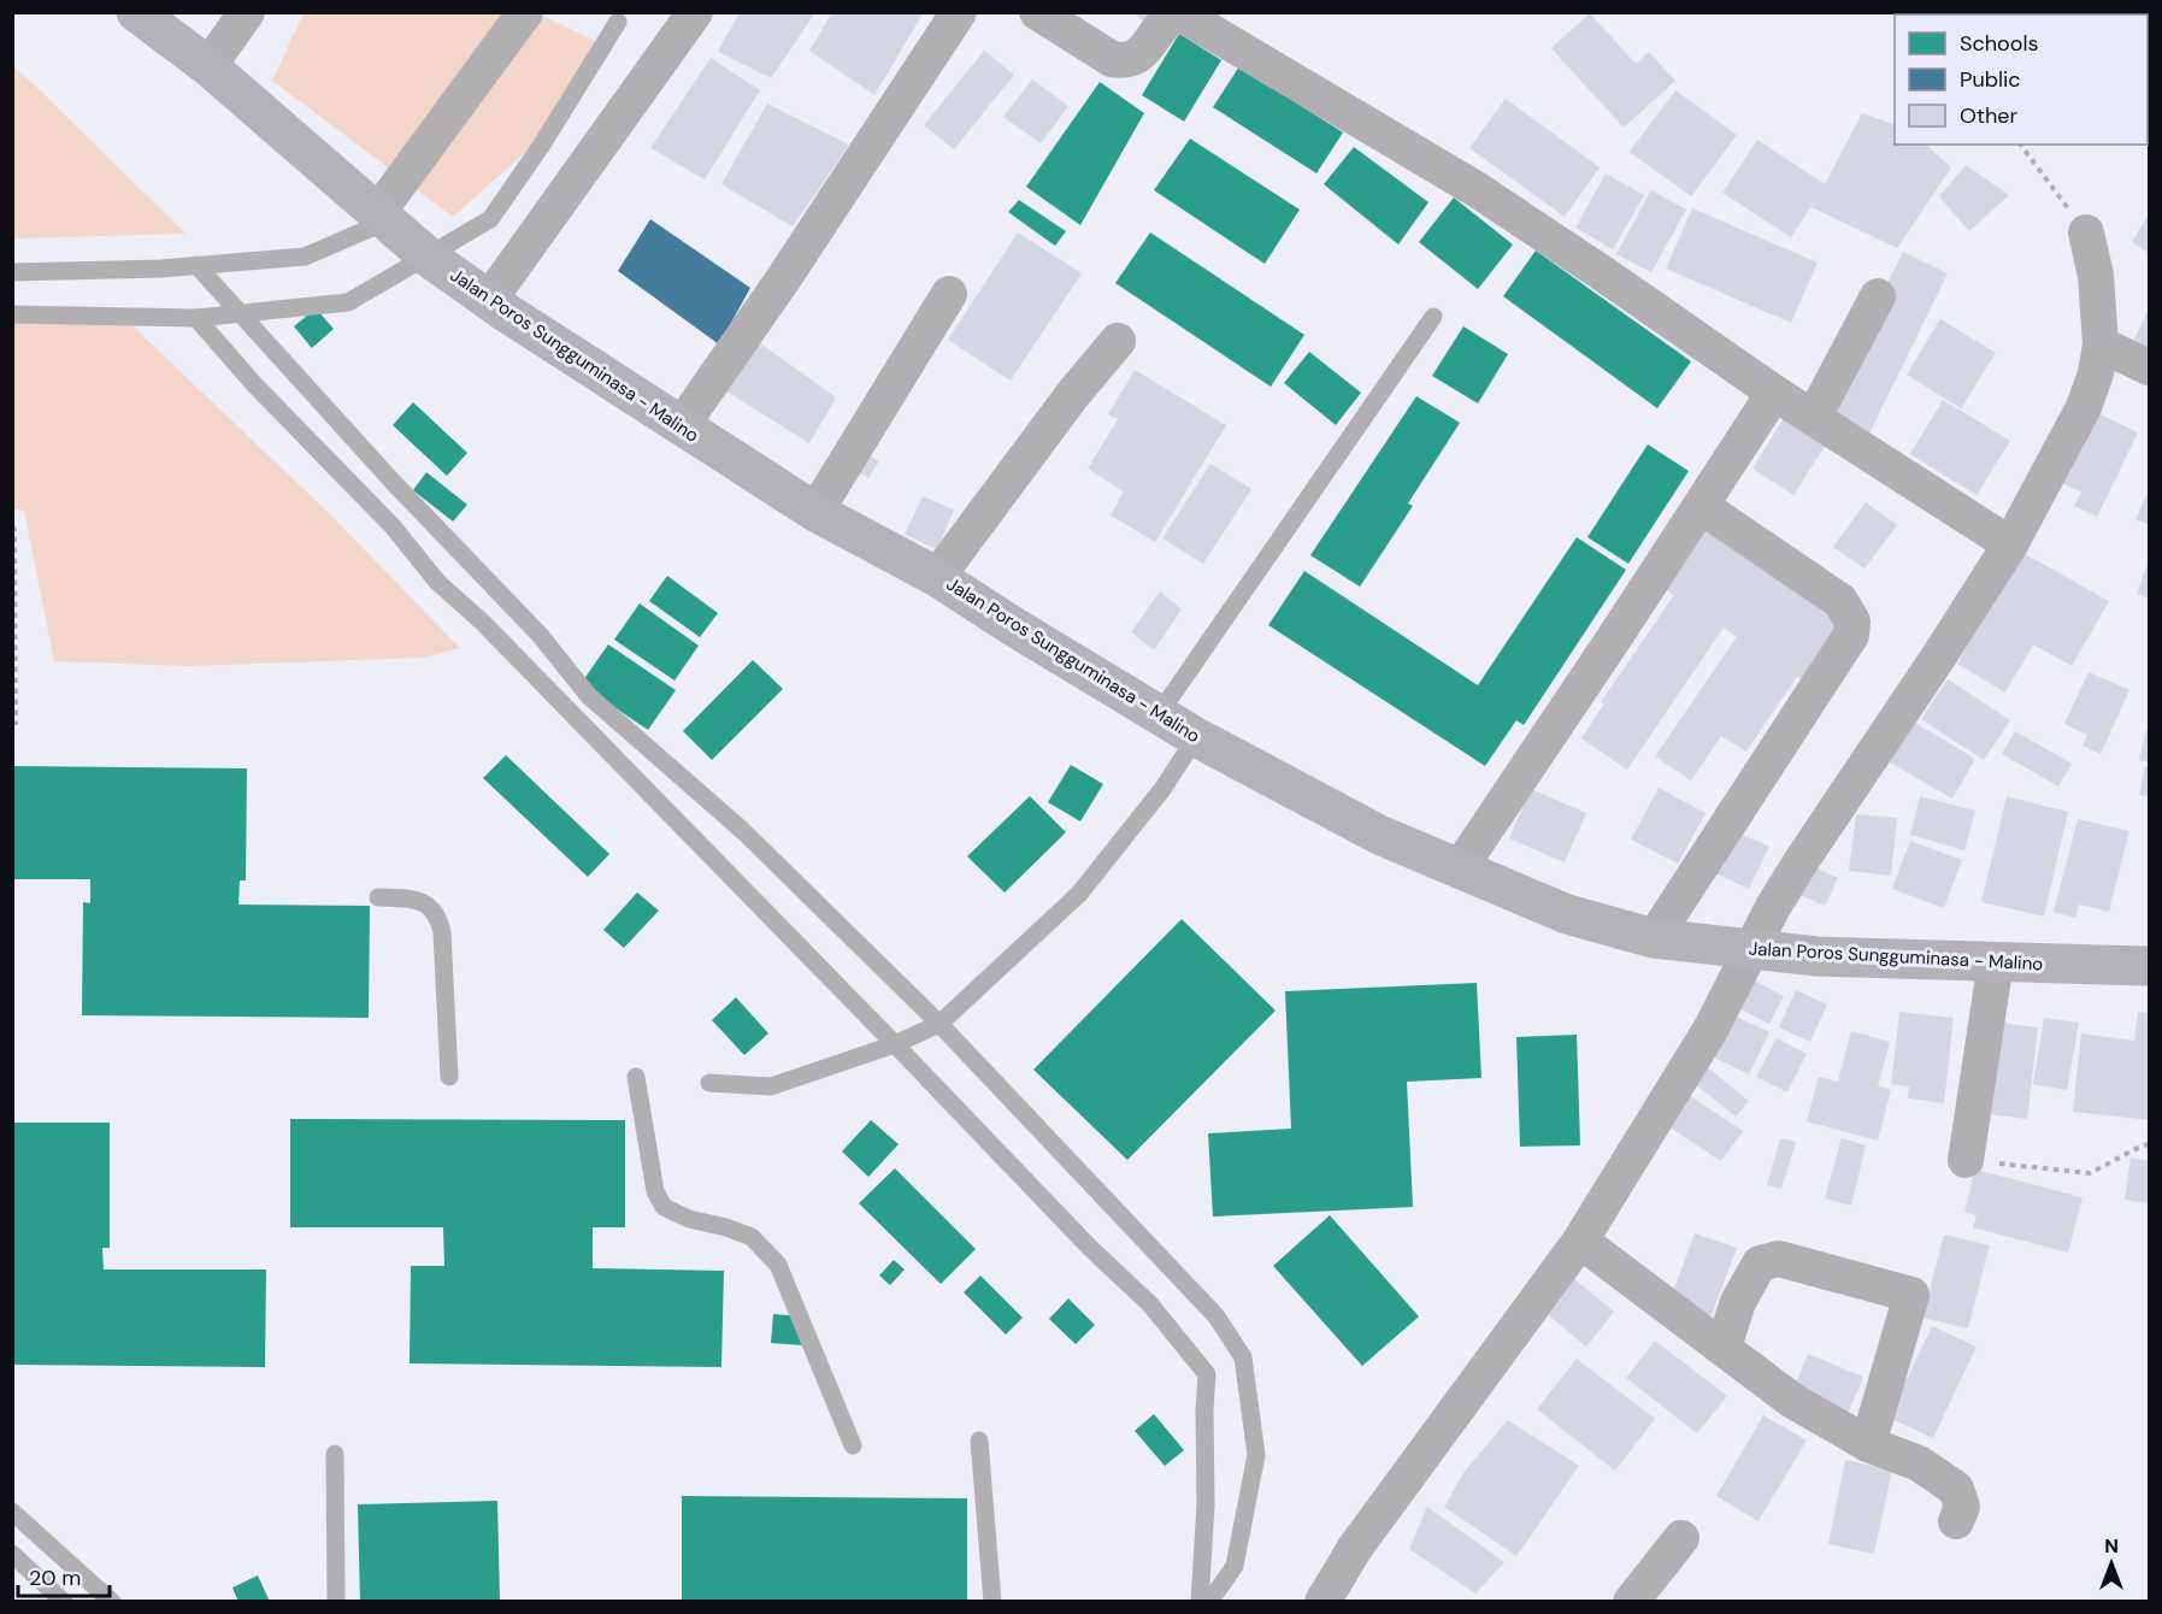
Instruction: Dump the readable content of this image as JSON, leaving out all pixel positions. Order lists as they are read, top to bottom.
{
  "streets": {
    "main road": ["Jalan Poros Sungguminasa - Malino"]
  },
  "legend": ["Schools", "Public", "Other"],
  "scale_bar": "20 m",
  "north": "top"
}
